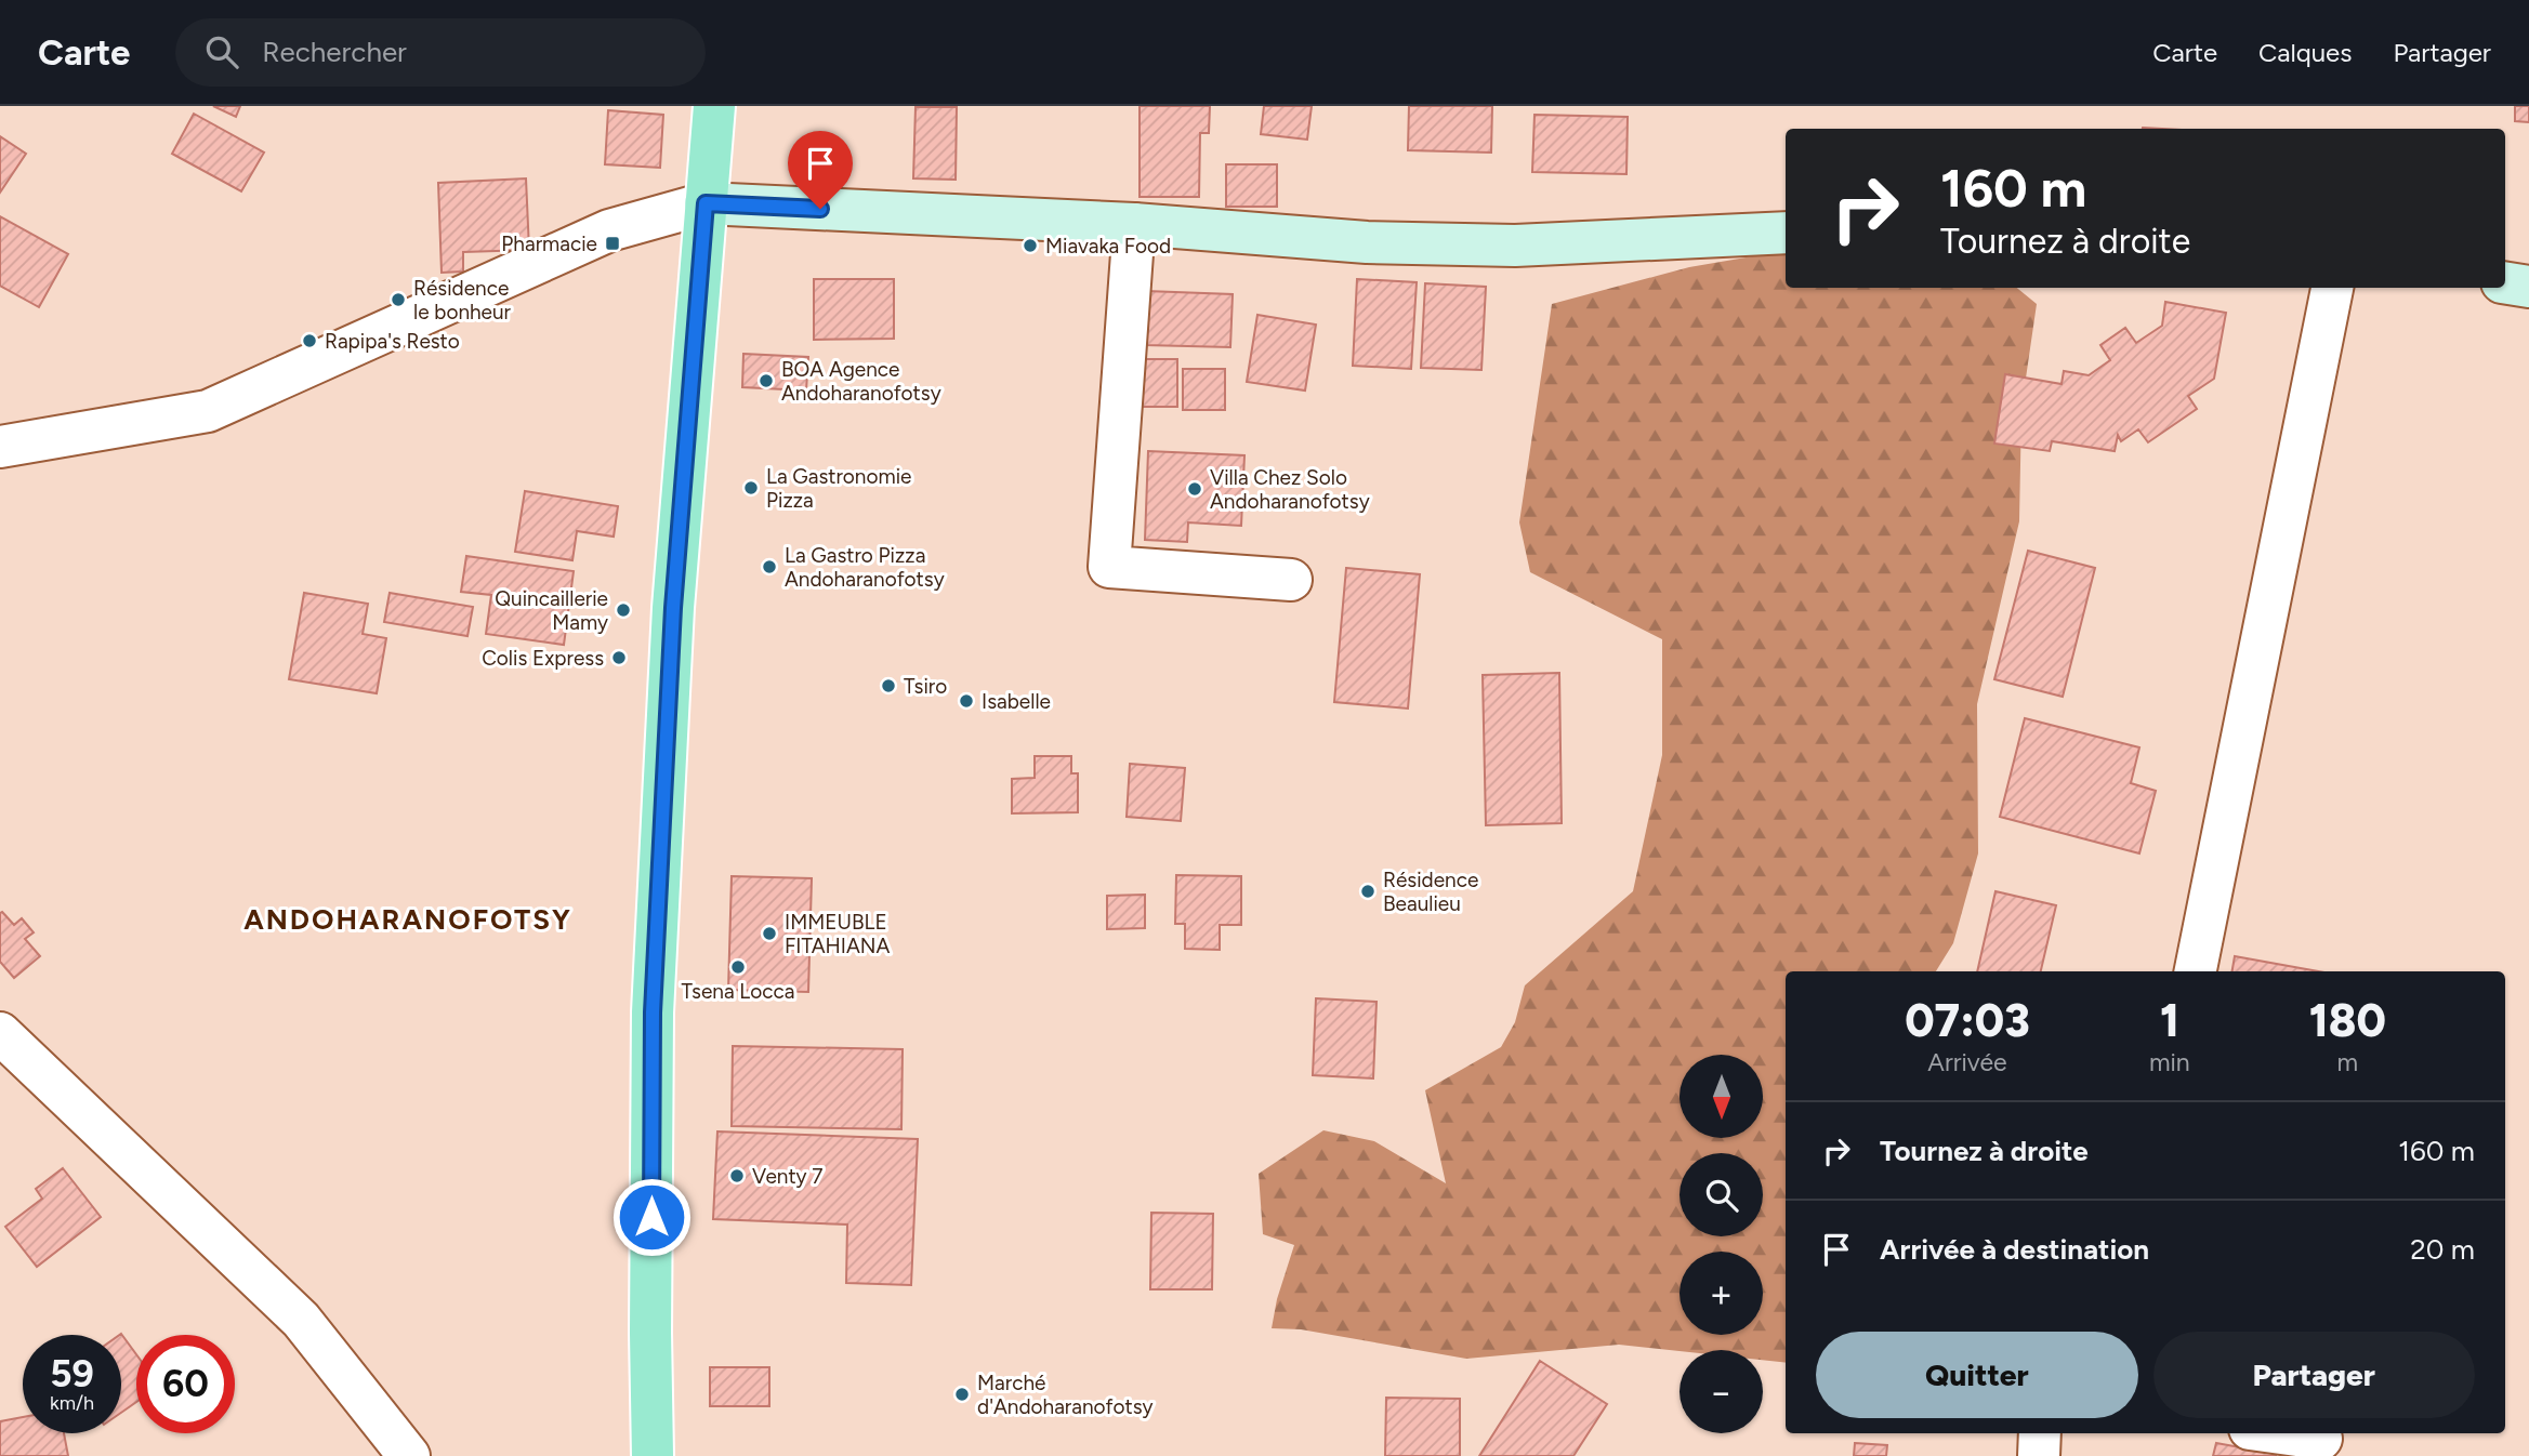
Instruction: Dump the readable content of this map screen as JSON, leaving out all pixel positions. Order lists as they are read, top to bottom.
{
  "districts": ["ANDOHARANOFOTSY"],
  "places": {
    "transit": ["Pharmacie"],
    "other": [
      "Miavaka Food",
      "Résidence le bonheur",
      "Rapipa's Resto",
      "BOA Agence Andoharanofotsy",
      "La Gastronomie Pizza",
      "Villa Chez Solo Andoharanofotsy",
      "La Gastro Pizza Andoharanofotsy",
      "Quincaillerie Mamy",
      "Colis Express",
      "Tsiro",
      "Isabelle",
      "Résidence Beaulieu",
      "IMMEUBLE FITAHIANA",
      "Tsena Locca",
      "Venty 7",
      "Marché d'Andoharanofotsy"
    ]
  },
  "north": "bottom",
  "page": {
    "header": "Carte",
    "search": "Rechercher",
    "nav": ["Carte", "Calques", "Partager"],
    "turn": ["160 m", "Tournez à droite"],
    "eta": [
      "07:03",
      "Arrivée",
      "1",
      "min",
      "180",
      "m"
    ],
    "map_buttons": ["+", "−"],
    "list": [
      {
        "name": "Tournez à droite",
        "value": "160 m"
      },
      {
        "name": "Arrivée à destination",
        "value": "20 m"
      }
    ],
    "buttons": ["Quitter", "Partager"],
    "speed": "59 km/h",
    "limit": "60"
  }
}
